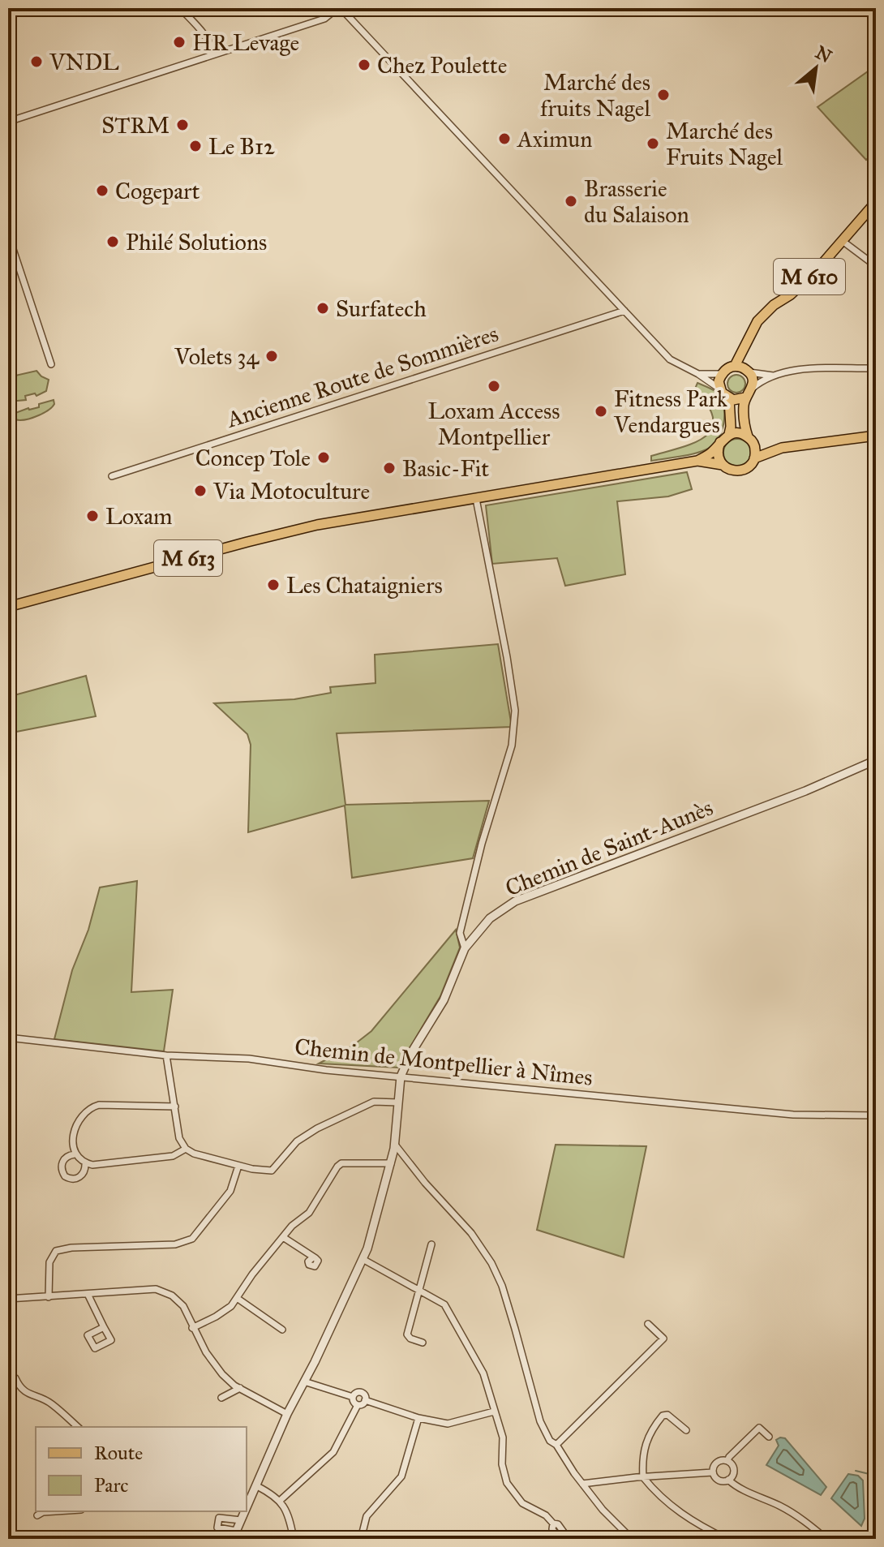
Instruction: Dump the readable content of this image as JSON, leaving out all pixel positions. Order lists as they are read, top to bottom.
{
  "streets": {
    "main road": ["M 610", "M 613"],
    "street": ["Ancienne Route de Sommières", "Chemin de Saint-Aunès", "Chemin de Montpellier à Nîmes"]
  },
  "crossings": [
    ["Chemin de Saint-Aunès", "Chemin de Montpellier à Nîmes"]
  ],
  "places": [
    "HR Levage",
    "VNDL",
    "Chez Poulette",
    "Marché des fruits Nagel",
    "STRM",
    "Aximun",
    "Marché des Fruits Nagel",
    "Le B12",
    "Cogepart",
    "Brasserie du Salaison",
    "Philé Solutions",
    "Surfatech",
    "Volets 34",
    "Loxam Access Montpellier",
    "Fitness Park Vendargues",
    "Concep Tole",
    "Basic-Fit",
    "Via Motoculture",
    "Loxam",
    "Les Chataigniers"
  ],
  "legend": ["Route", "Parc"],
  "north": "top right"
}
